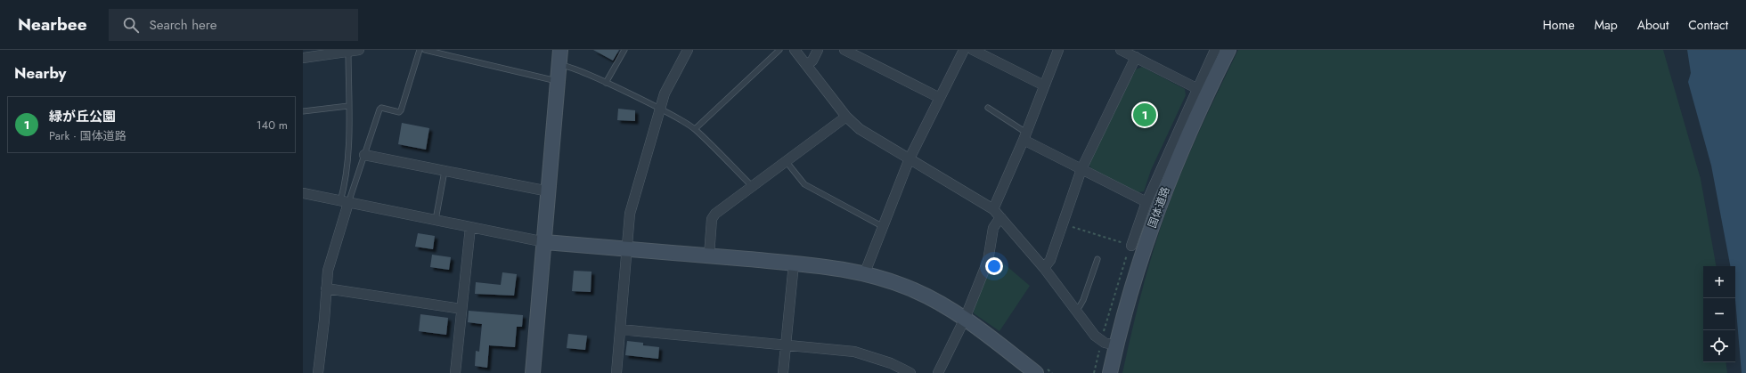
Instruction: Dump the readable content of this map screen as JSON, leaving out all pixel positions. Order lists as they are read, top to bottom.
{
  "streets": {
    "street": ["国体道路"]
  },
  "page": {
    "header": "Nearbee",
    "search": "Search here",
    "nav": [
      "Home",
      "Map",
      "About",
      "Contact"
    ],
    "heading": "Nearby",
    "list": [
      {
        "mark": "1",
        "name": "緑が丘公園",
        "note": "Park · 国体道路",
        "value": "140 m"
      }
    ],
    "pins": "1",
    "map_buttons": ["+", "−"]
  }
}
